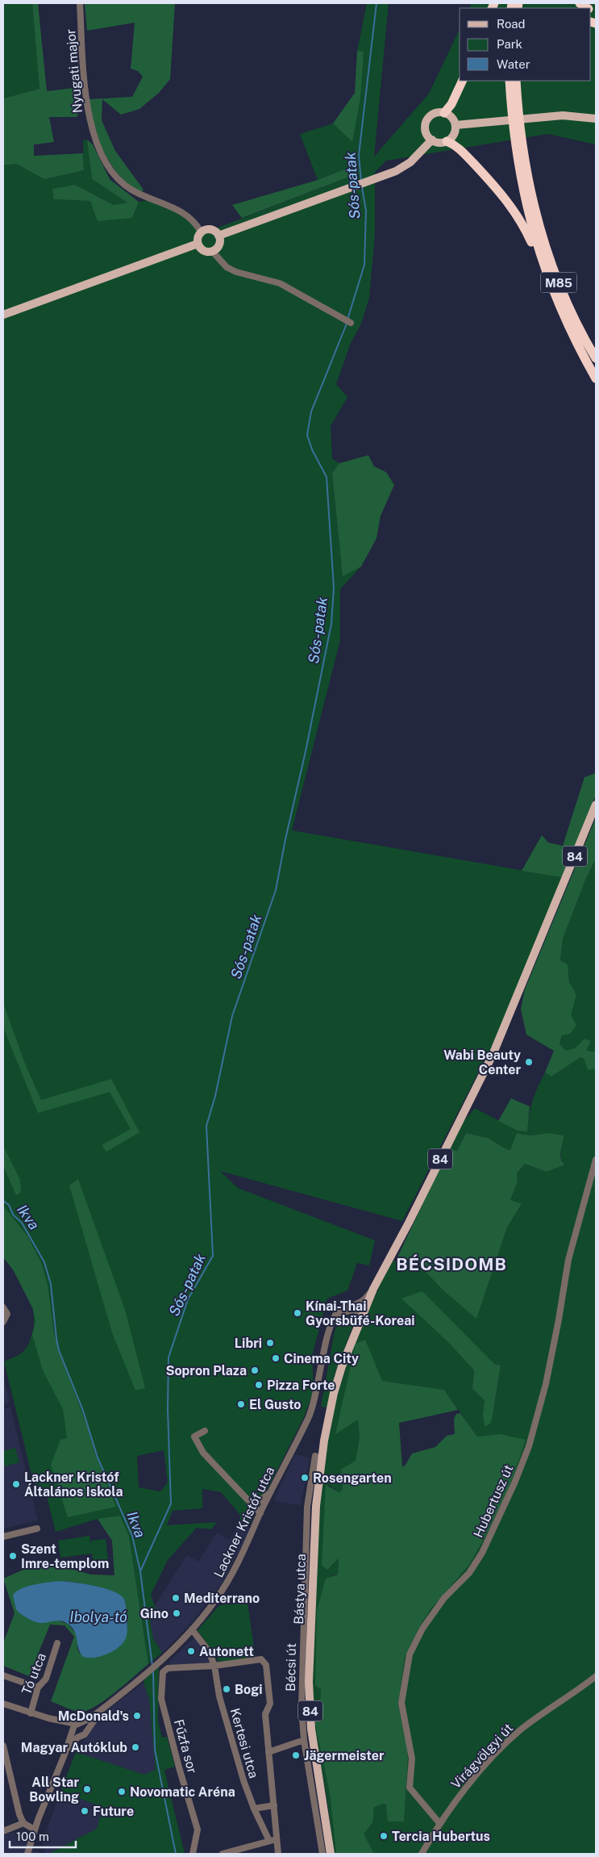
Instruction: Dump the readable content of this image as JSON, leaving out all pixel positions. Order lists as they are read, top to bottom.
{
  "streets": {
    "highway": ["M85"],
    "main road": ["84", "Bástya utca"],
    "street": [
      "Nyugati major",
      "Hubertusz út",
      "Lackner Kristóf utca",
      "Bécsi út",
      "Tó utca",
      "Kertesi utca",
      "Fűzfa sor",
      "Virágvölgyi út"
    ]
  },
  "crossings": [
    ["84", "Lackner Kristóf utca"],
    ["84", "Bástya utca"],
    ["Hubertusz út", "Virágvölgyi út"],
    ["Lackner Kristóf utca", "Kertesi utca"],
    ["Kertesi utca", "Fűzfa sor"]
  ],
  "districts": ["BÉCSIDOMB"],
  "water": ["Sós-patak", "Ikva", "Ibolya-tó"],
  "places": [
    "Wabi Beauty Center",
    "Kínai-Thai Gyorsbüfé-Koreai",
    "Libri",
    "Cinema City",
    "Sopron Plaza",
    "Pizza Forte",
    "El Gusto",
    "Rosengarten",
    "Lackner Kristóf Általános Iskola",
    "Szent Imre-templom",
    "Mediterrano",
    "Gino",
    "Autonett",
    "Bogi",
    "McDonald's",
    "Magyar Autóklub",
    "Jägermeister",
    "All Star Bowling",
    "Novomatic Aréna",
    "Future",
    "Tercia Hubertus"
  ],
  "legend": ["Road", "Park", "Water"],
  "scale_bar": "100 m"
}
